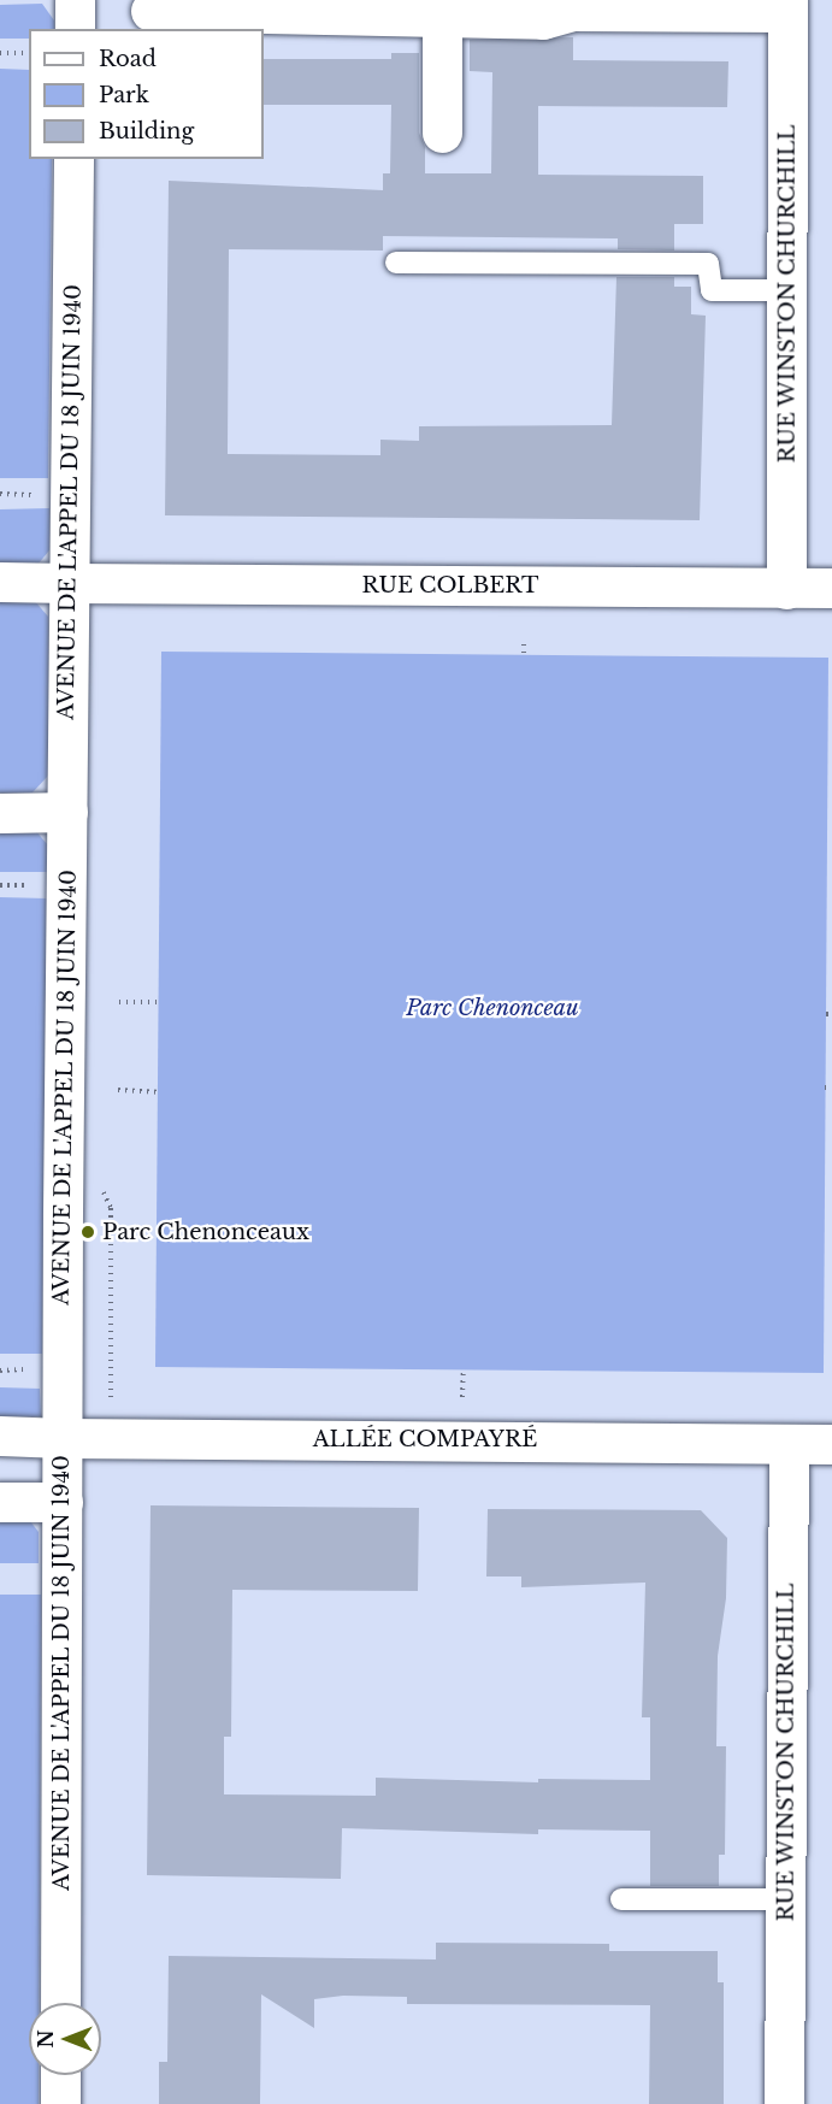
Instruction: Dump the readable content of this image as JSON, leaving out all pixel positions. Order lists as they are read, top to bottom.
{
  "streets": {
    "street": [
      "RUE WINSTON CHURCHILL",
      "AVENUE DE L'APPEL DU 18 JUIN 1940",
      "RUE COLBERT",
      "ALLÉE COMPAYRÉ"
    ]
  },
  "crossings": [
    ["RUE WINSTON CHURCHILL", "RUE COLBERT"],
    ["RUE WINSTON CHURCHILL", "ALLÉE COMPAYRÉ"],
    ["AVENUE DE L'APPEL DU 18 JUIN 1940", "RUE COLBERT"],
    ["AVENUE DE L'APPEL DU 18 JUIN 1940", "ALLÉE COMPAYRÉ"]
  ],
  "parks": ["Parc Chenonceau"],
  "places": ["Parc Chenonceaux"],
  "legend": ["Road", "Park", "Building"],
  "north": "left"
}
